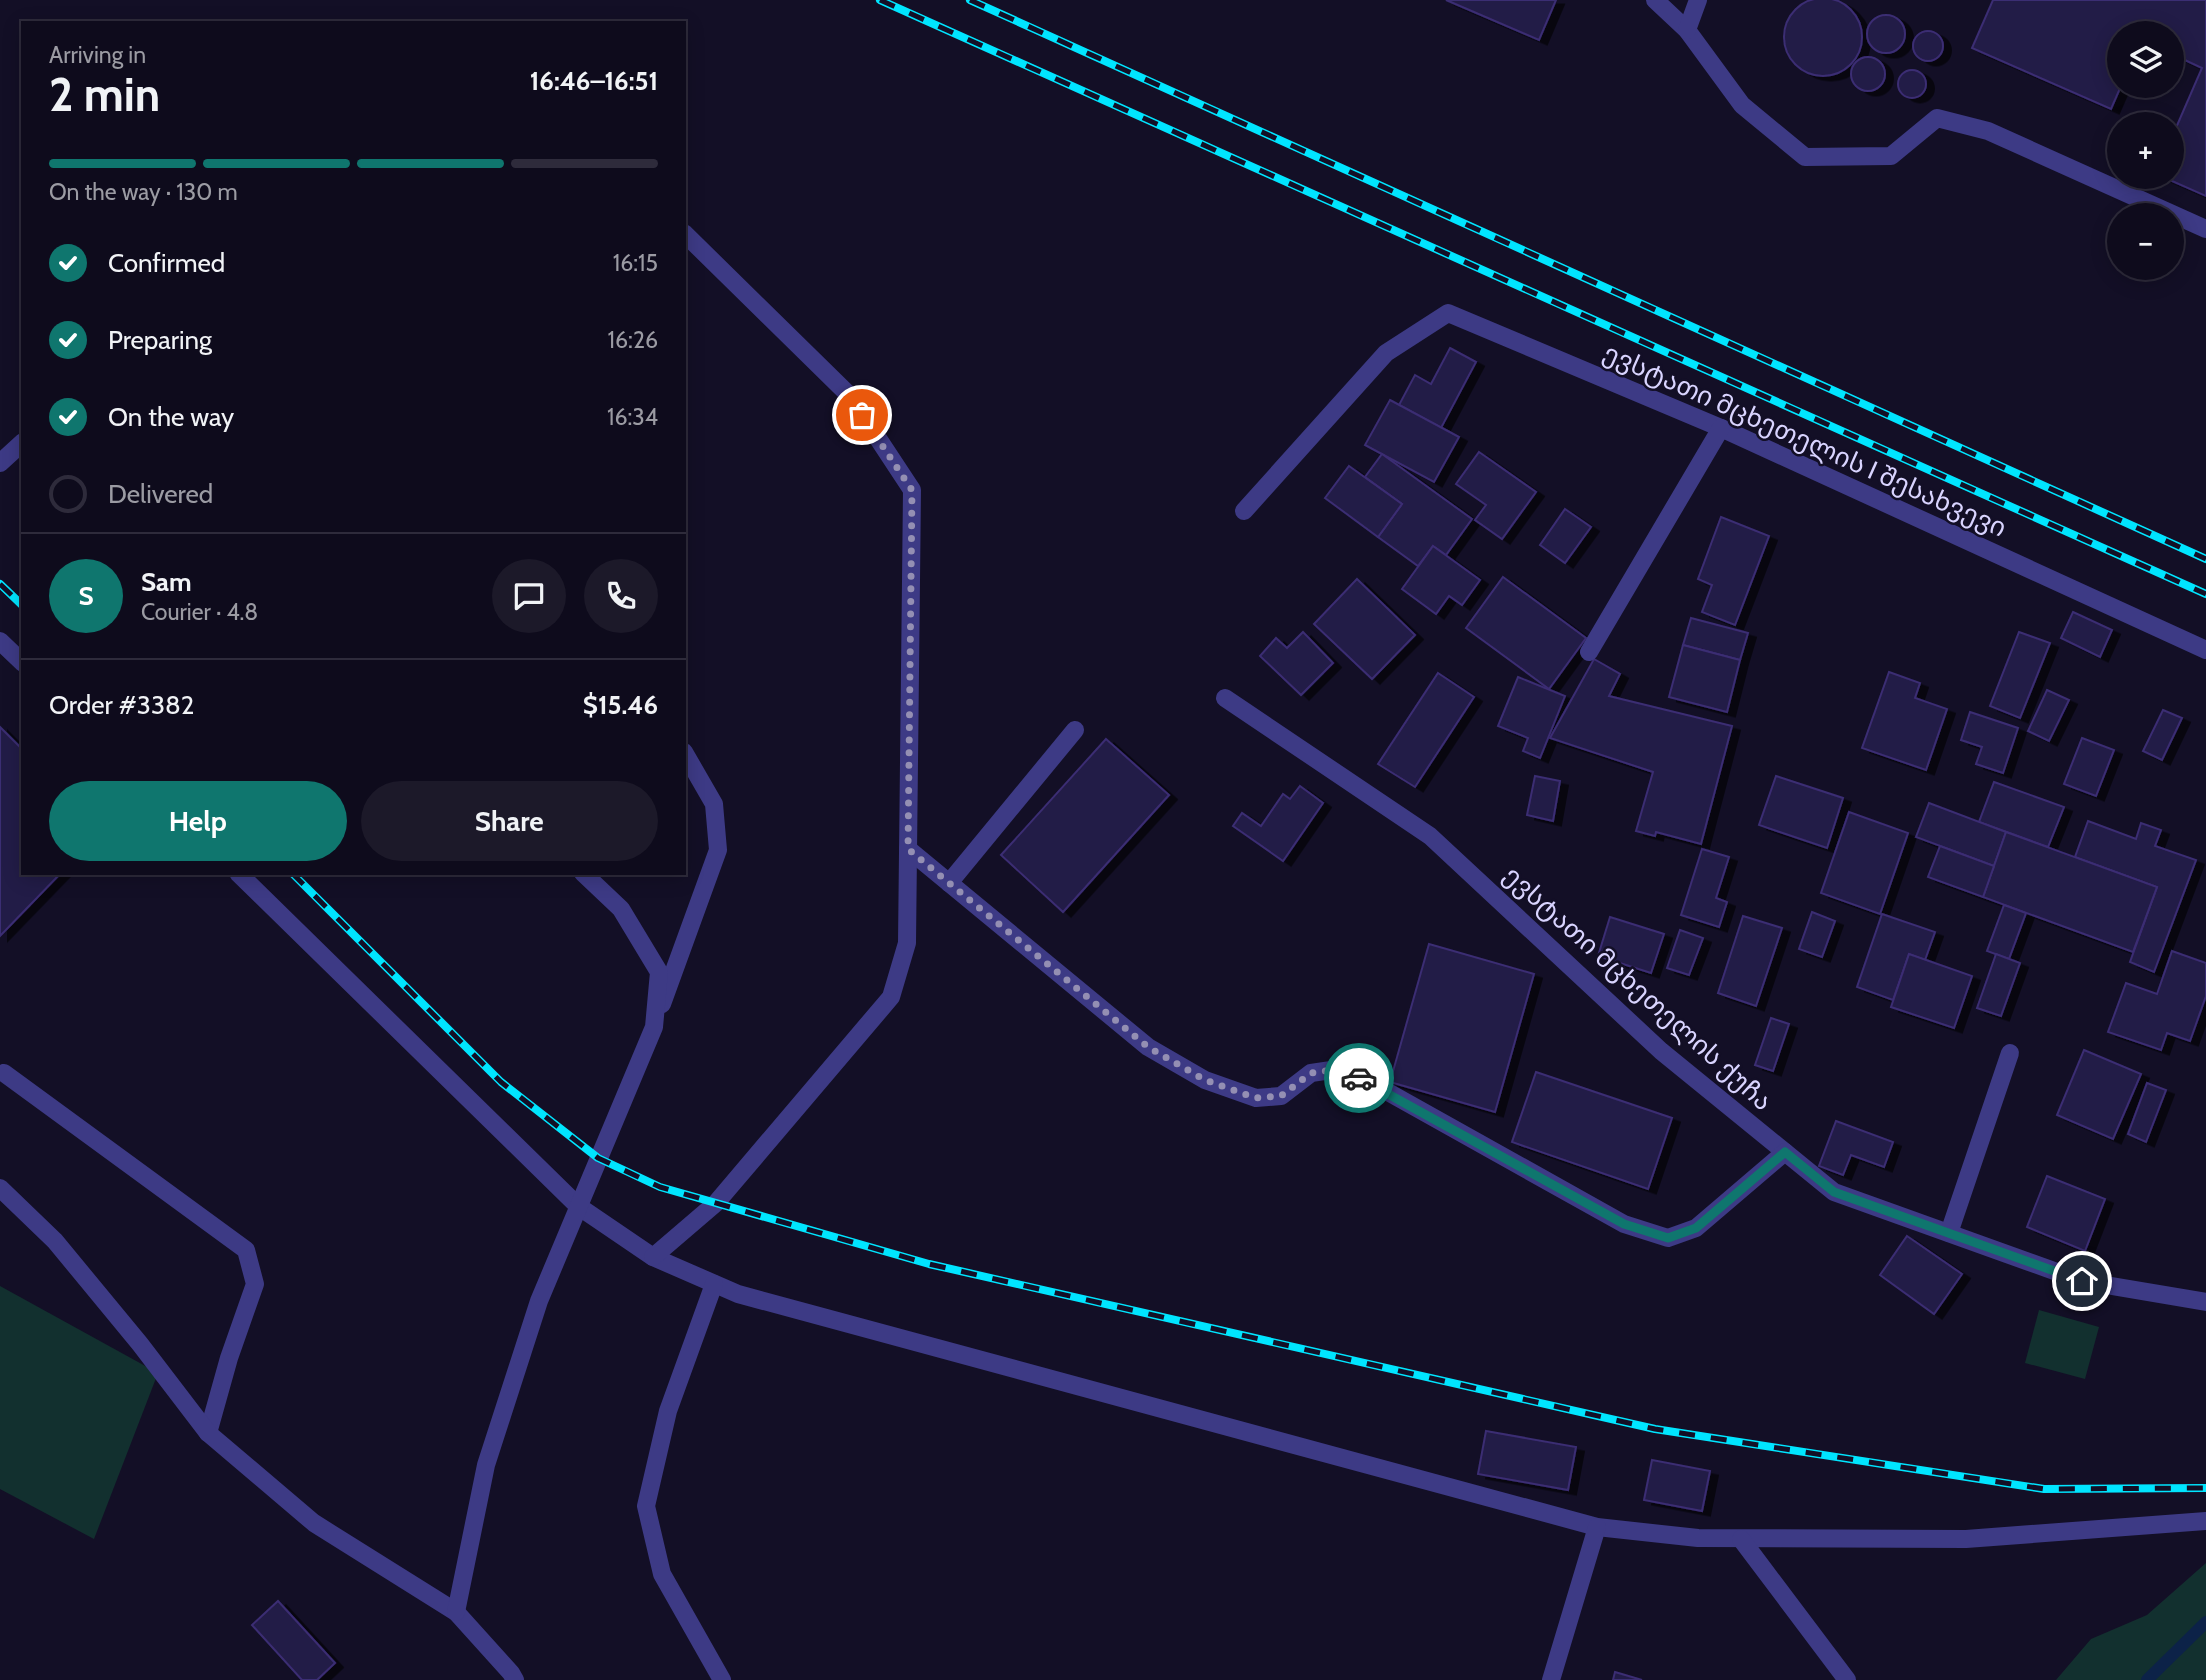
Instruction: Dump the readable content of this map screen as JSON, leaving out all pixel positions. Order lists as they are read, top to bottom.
{
  "streets": {
    "street": ["ევსტათი მცხეთელის I შესახვევი", "ევსტათი მცხეთელის ქუჩა"]
  },
  "page": {
    "map_buttons": ["+", "−"],
    "heading": ["2 min", "Arriving in", "16:46–16:51"],
    "panel": [
      "Sam",
      "Courier · 4.8",
      "Order #3382",
      "$15.46"
    ],
    "bar": "On the way · 130 m",
    "list": [
      ["Confirmed", "16:15"],
      ["Preparing", "16:26"],
      ["On the way", "16:34"],
      "Delivered"
    ],
    "round": "S",
    "buttons": ["Help", "Share"]
  }
}
